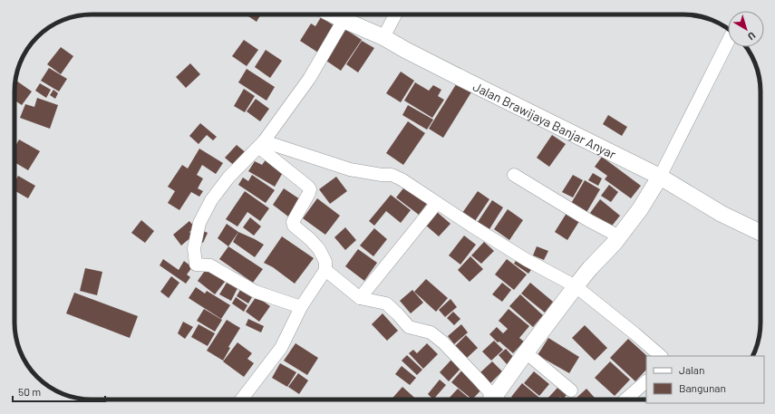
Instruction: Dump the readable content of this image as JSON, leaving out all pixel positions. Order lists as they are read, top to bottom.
{
  "streets": {
    "street": ["Jalan Brawijaya Banjar Anyar"]
  },
  "legend": ["Jalan", "Bangunan"],
  "scale_bar": "50 m",
  "north": "bottom right"
}
